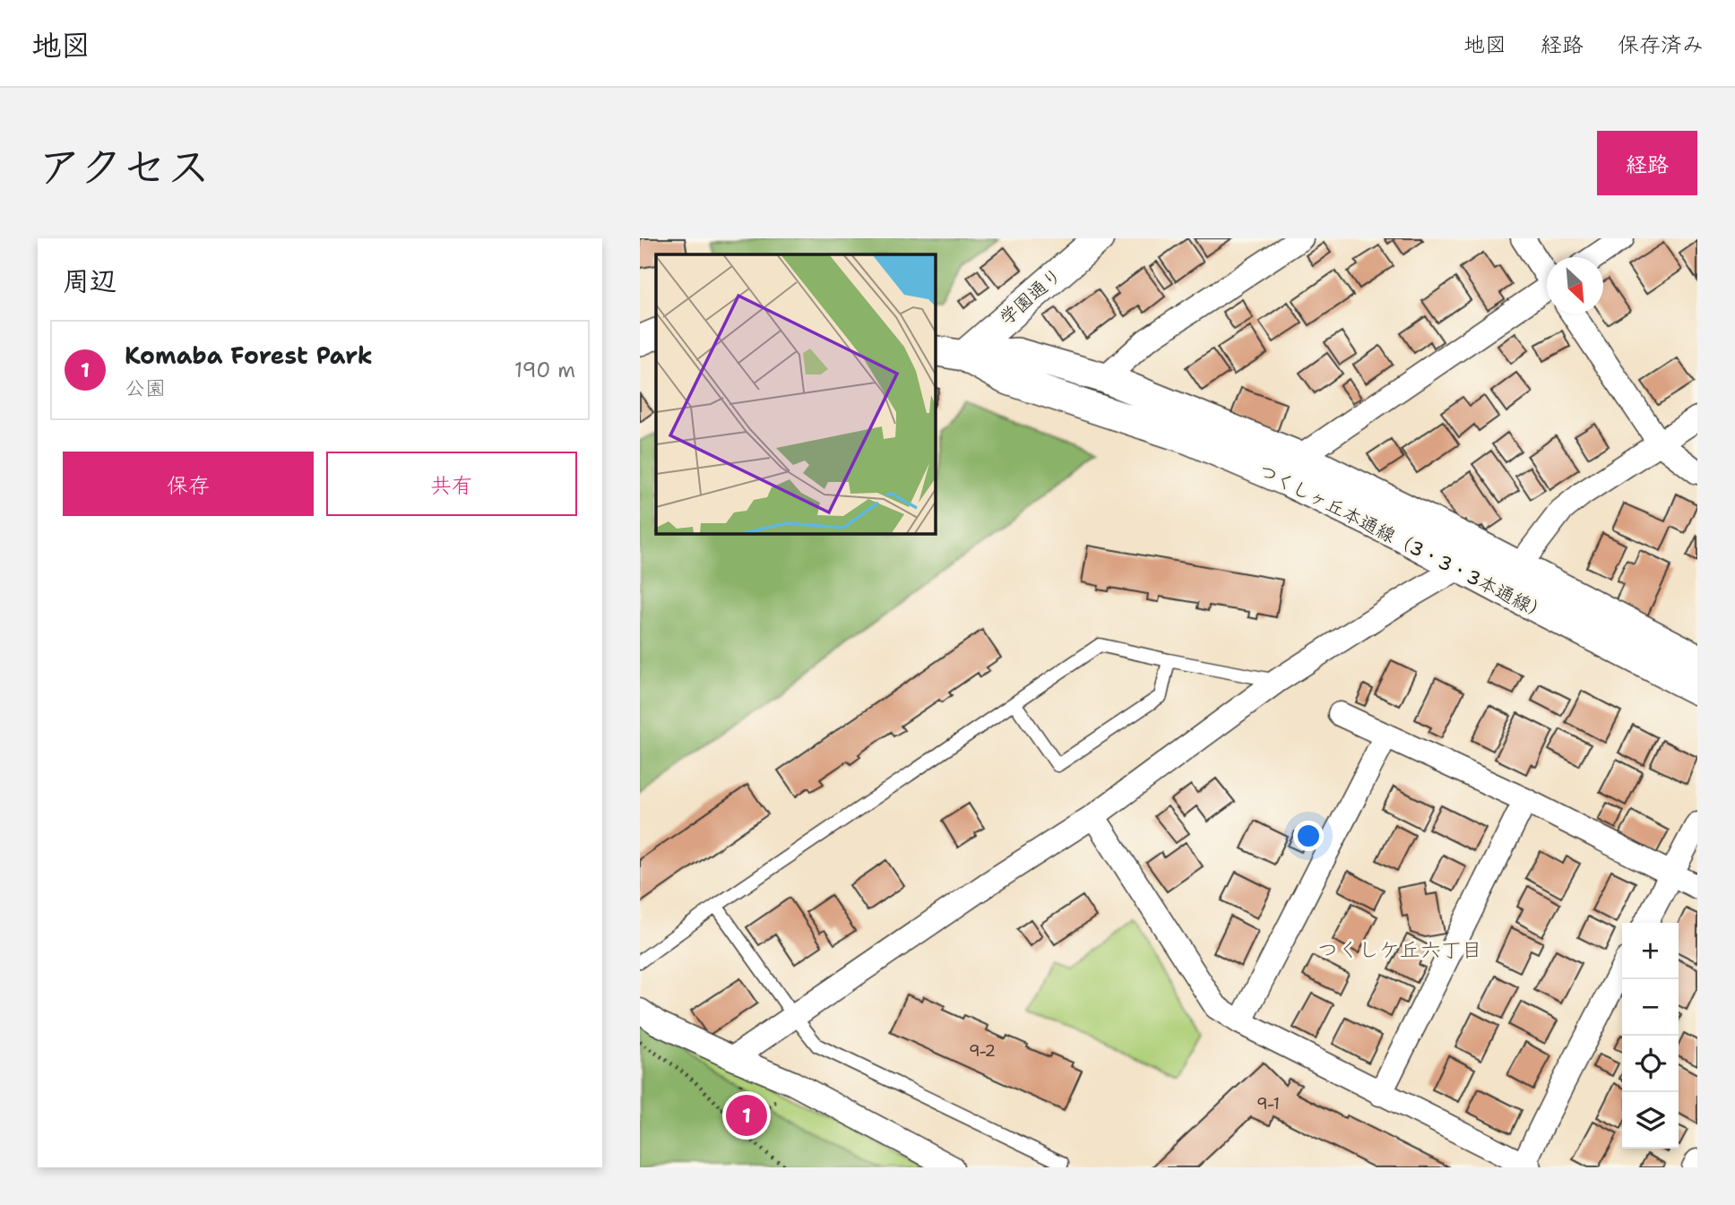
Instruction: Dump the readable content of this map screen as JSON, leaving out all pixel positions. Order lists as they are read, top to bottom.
{
  "streets": {
    "street": ["学園通り", "つくしヶ丘本通線（3・3・3本通線）"]
  },
  "crossings": [
    ["学園通り", "つくしヶ丘本通線（3・3・3本通線）"]
  ],
  "districts": ["つくしケ丘六丁目"],
  "house_numbers": ["9-2", "9-1"],
  "north": "bottom right",
  "page": {
    "header": "地図",
    "nav": ["地図", "経路", "保存済み"],
    "title": "アクセス",
    "buttons": [
      "経路",
      ["保存", "共有"]
    ],
    "heading": "周辺",
    "list": [
      {
        "mark": "1",
        "name": "Komaba Forest Park",
        "note": "公園",
        "value": "190 m"
      }
    ],
    "map_buttons": ["+", "−"],
    "pins": "1"
  }
}
